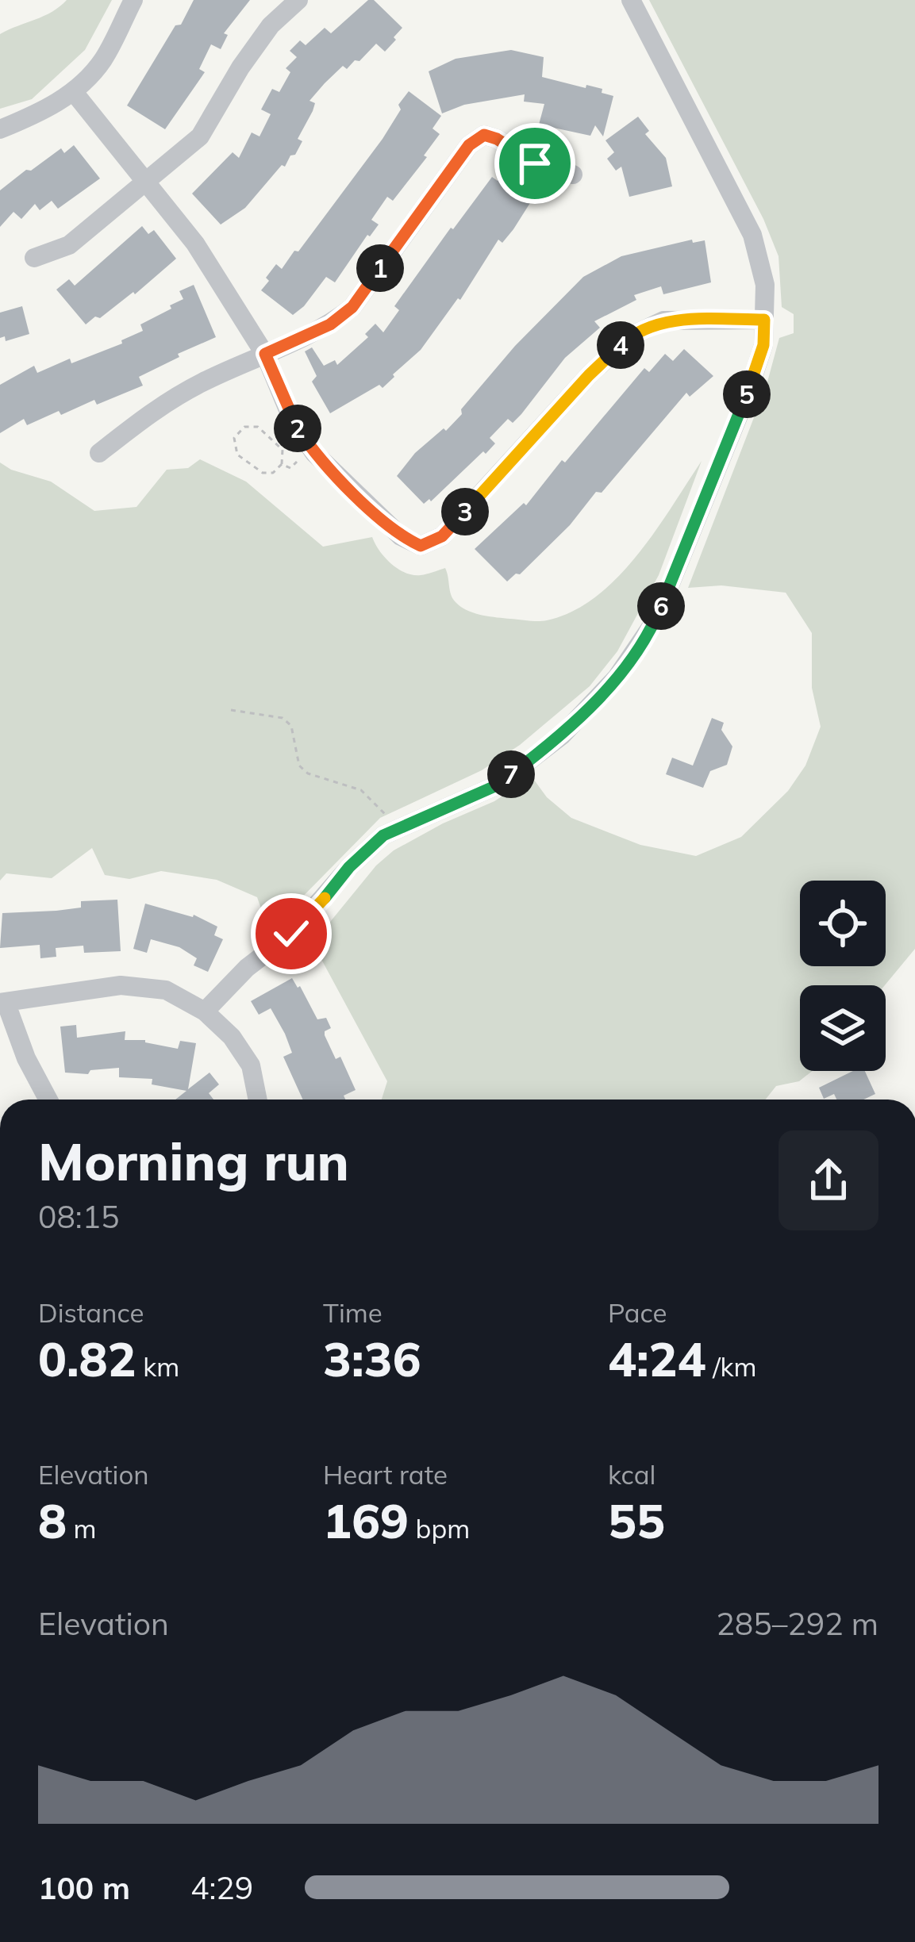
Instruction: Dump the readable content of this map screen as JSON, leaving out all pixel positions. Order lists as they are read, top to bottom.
{
  "page": {
    "pins": [
      "1",
      "4",
      "5",
      "2",
      "3",
      "6",
      "7"
    ],
    "heading": ["Morning run", "08:15"],
    "stats": [
      ["Distance", "0.82 km"],
      ["Time", "3:36"],
      ["Pace", "4:24 /km"],
      ["Elevation", "8 m"],
      ["Heart rate", "169 bpm"],
      ["kcal", "55"]
    ],
    "chart": ["Elevation", "285–292 m"],
    "list": [
      {
        "name": "100 m",
        "note": "4:29"
      }
    ]
  }
}
